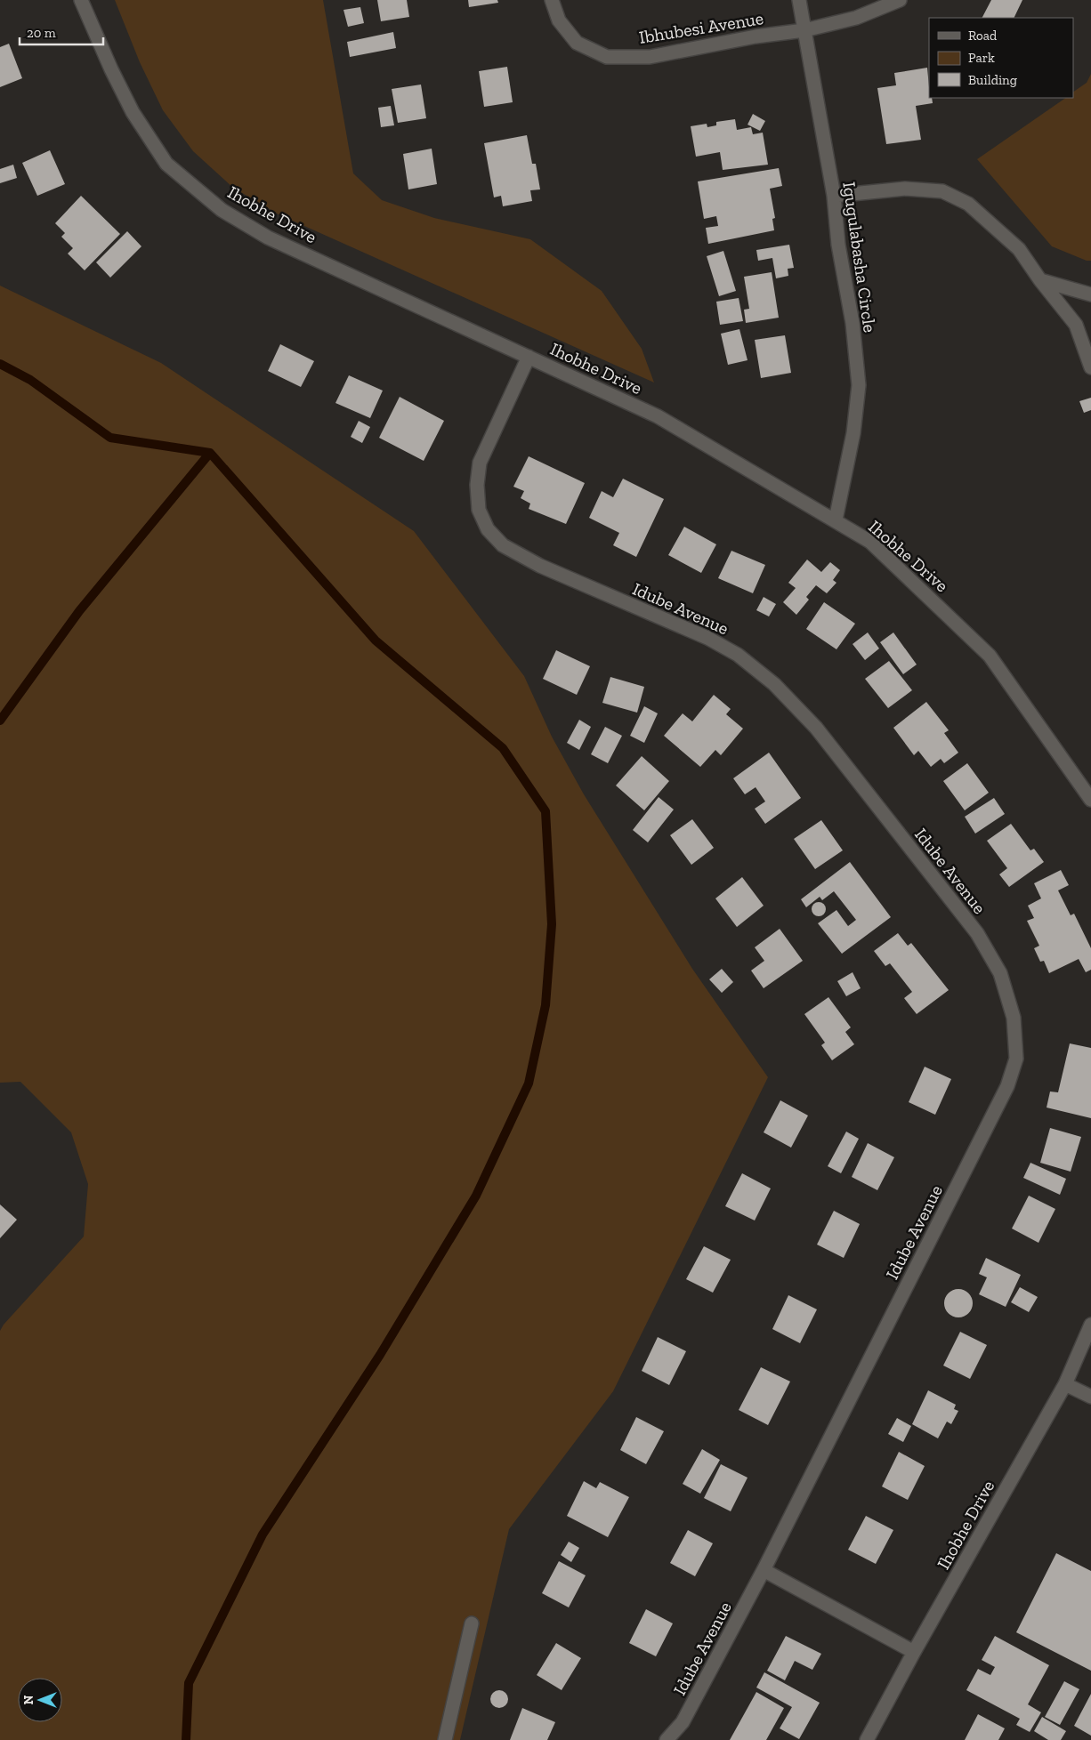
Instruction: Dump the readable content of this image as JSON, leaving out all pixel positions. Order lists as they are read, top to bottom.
{
  "streets": {
    "street": [
      "Ibhubesi Avenue",
      "Ihobhe Drive",
      "Igugulabasha Circle",
      "Idube Avenue"
    ]
  },
  "crossings": [
    ["Ibhubesi Avenue", "Igugulabasha Circle"],
    ["Ihobhe Drive", "Igugulabasha Circle"],
    ["Ihobhe Drive", "Idube Avenue"]
  ],
  "legend": ["Road", "Park", "Building"],
  "scale_bar": "20 m",
  "north": "left"
}
